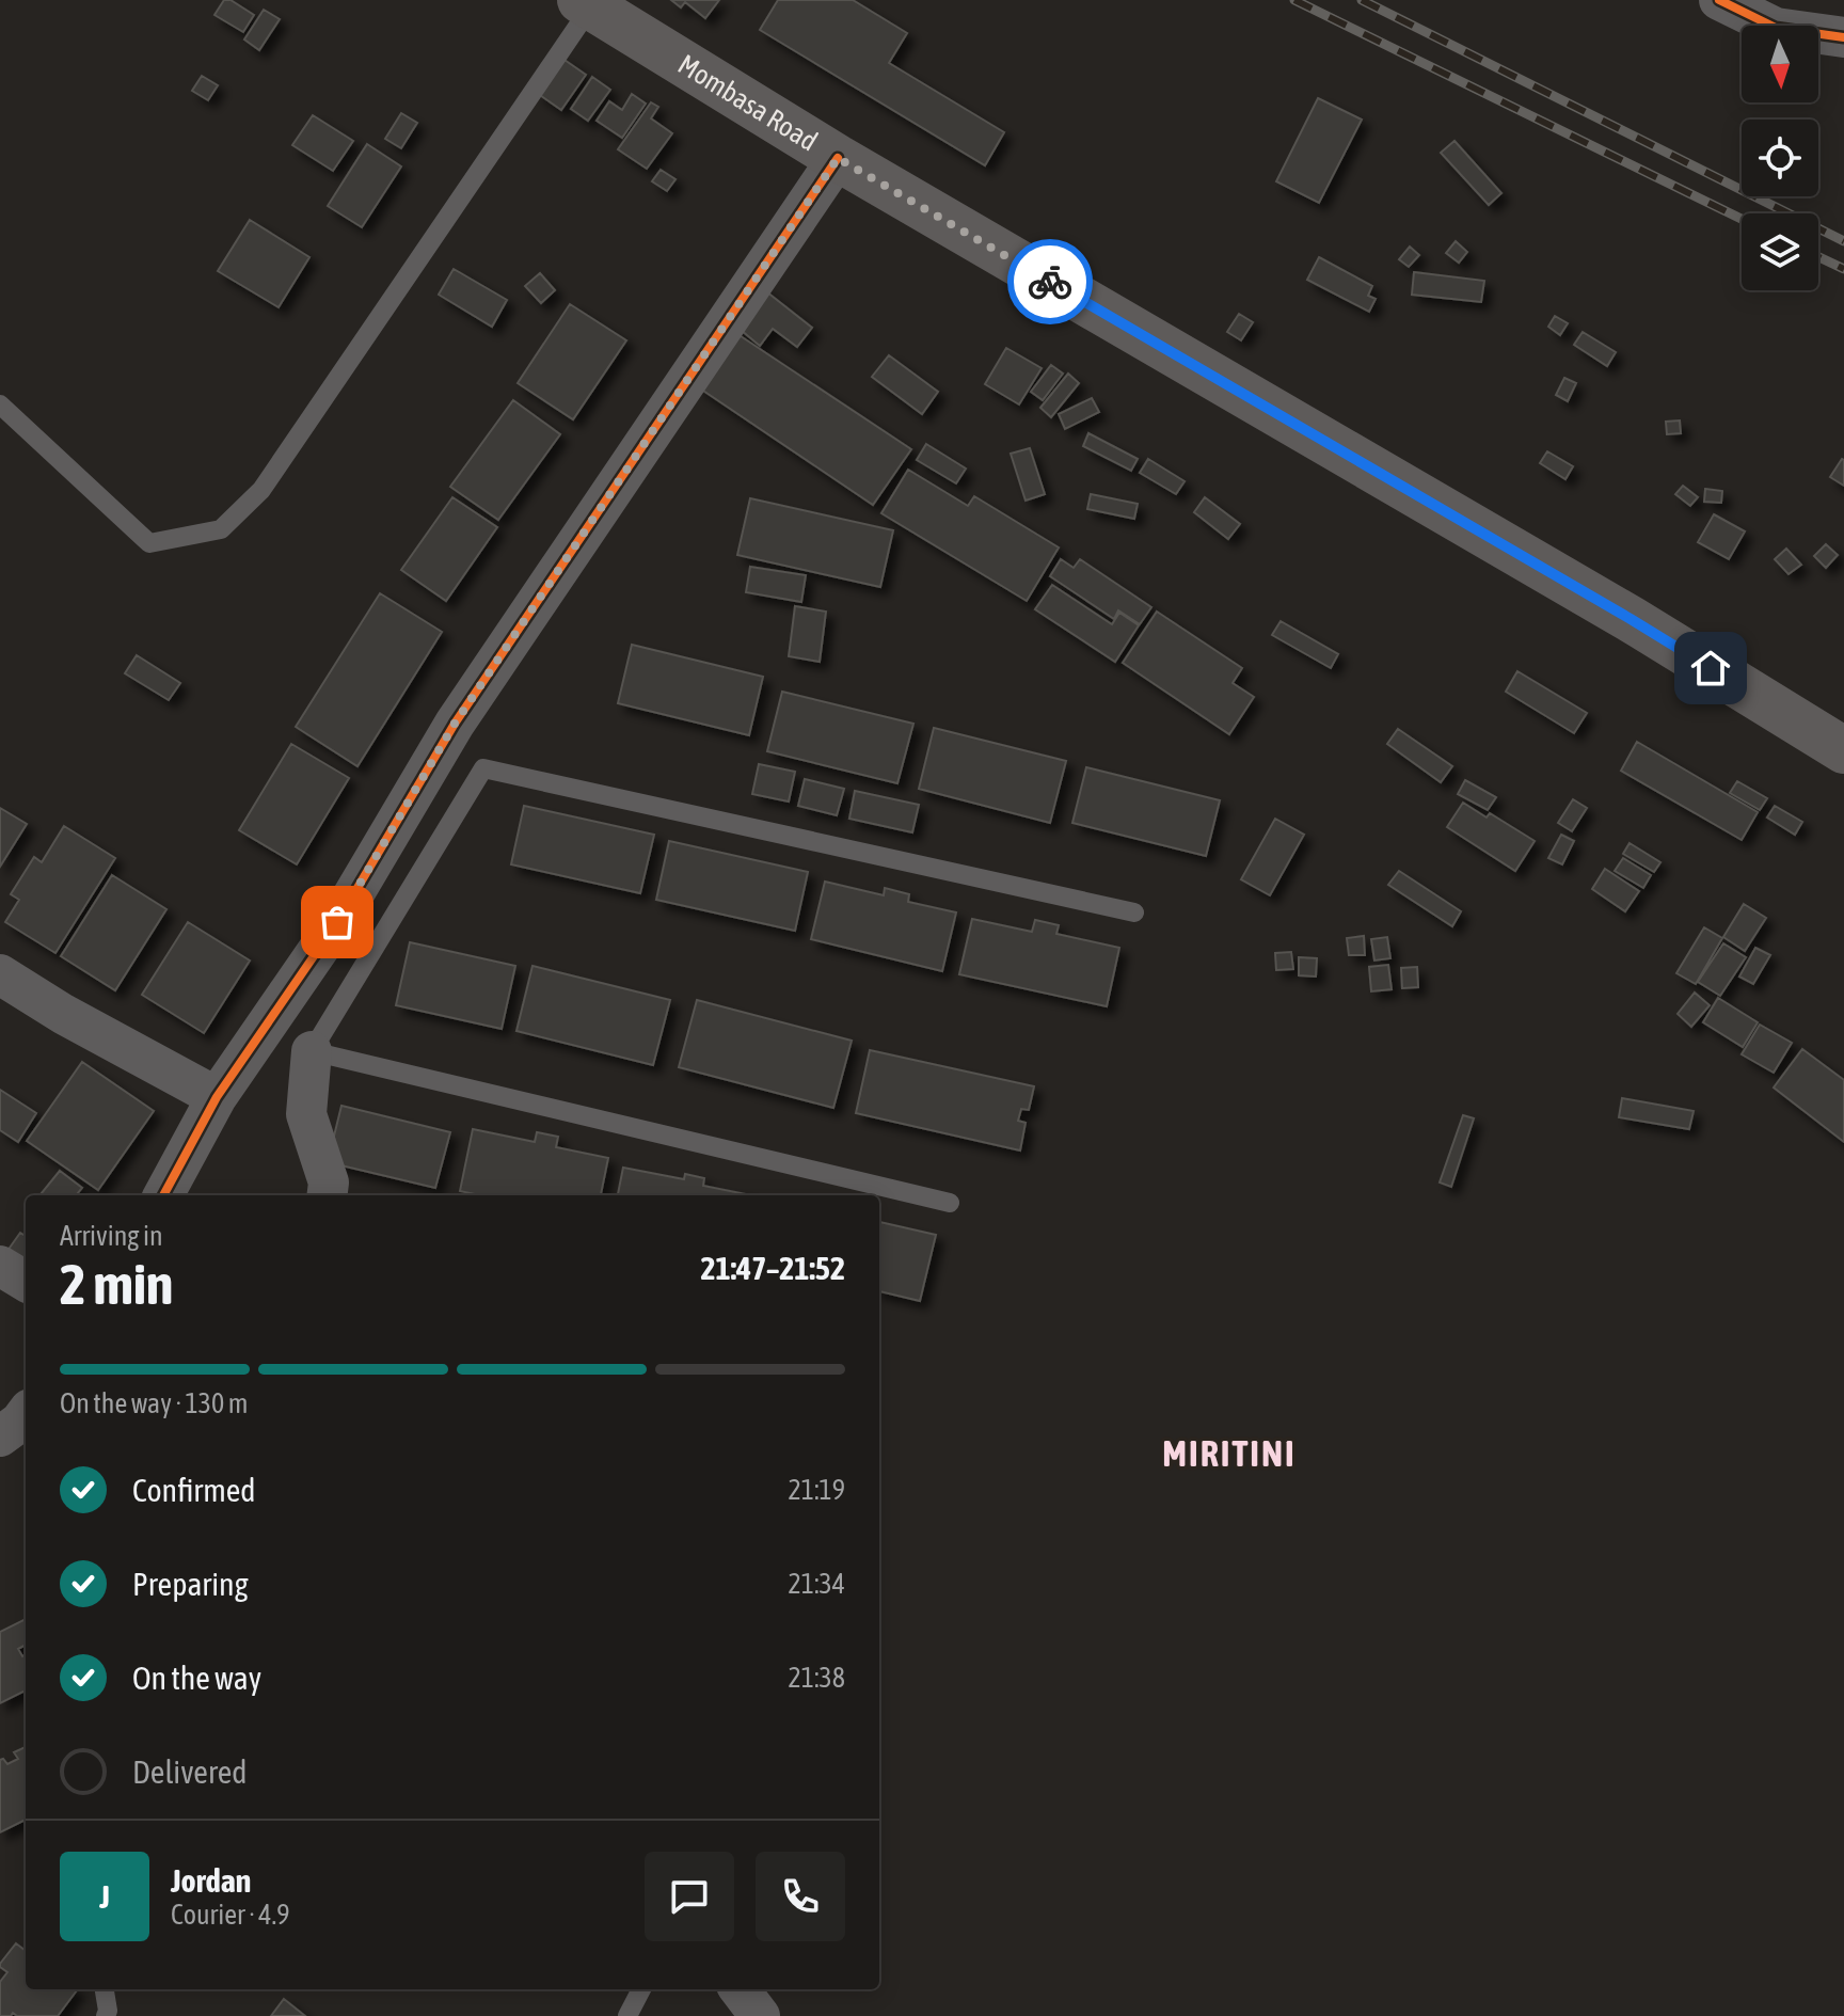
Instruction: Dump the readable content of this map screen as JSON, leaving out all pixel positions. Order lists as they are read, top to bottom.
{
  "streets": {
    "highway": ["Mombasa Road"]
  },
  "districts": ["MIRITINI"],
  "north": "bottom",
  "page": {
    "heading": ["2 min", "Arriving in", "21:47–21:52"],
    "panel": ["Jordan", "Courier · 4.9"],
    "bar": "On the way · 130 m",
    "list": [
      ["Confirmed", "21:19"],
      ["Preparing", "21:34"],
      ["On the way", "21:38"],
      "Delivered"
    ],
    "round": "J"
  }
}
